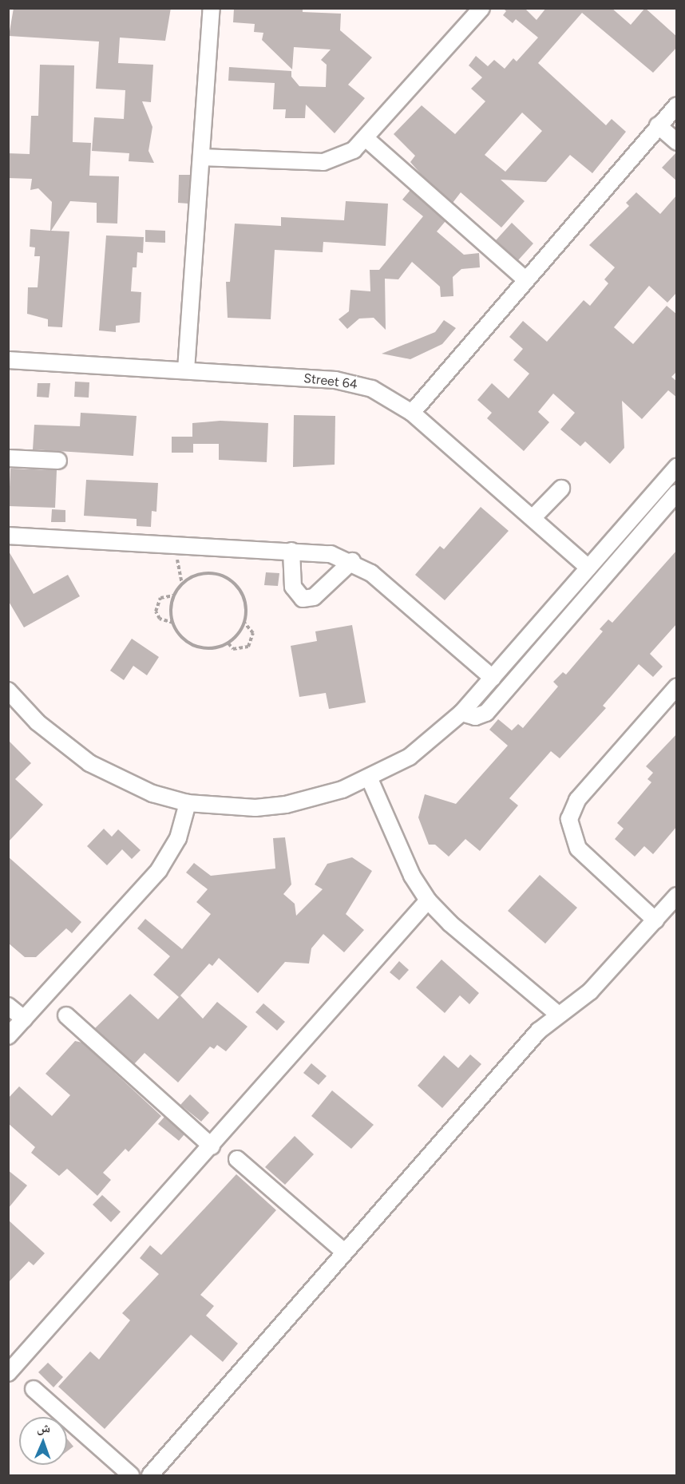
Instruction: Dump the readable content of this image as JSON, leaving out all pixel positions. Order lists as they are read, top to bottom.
{
  "streets": {
    "street": ["Street 64"]
  },
  "north": "top"
}
